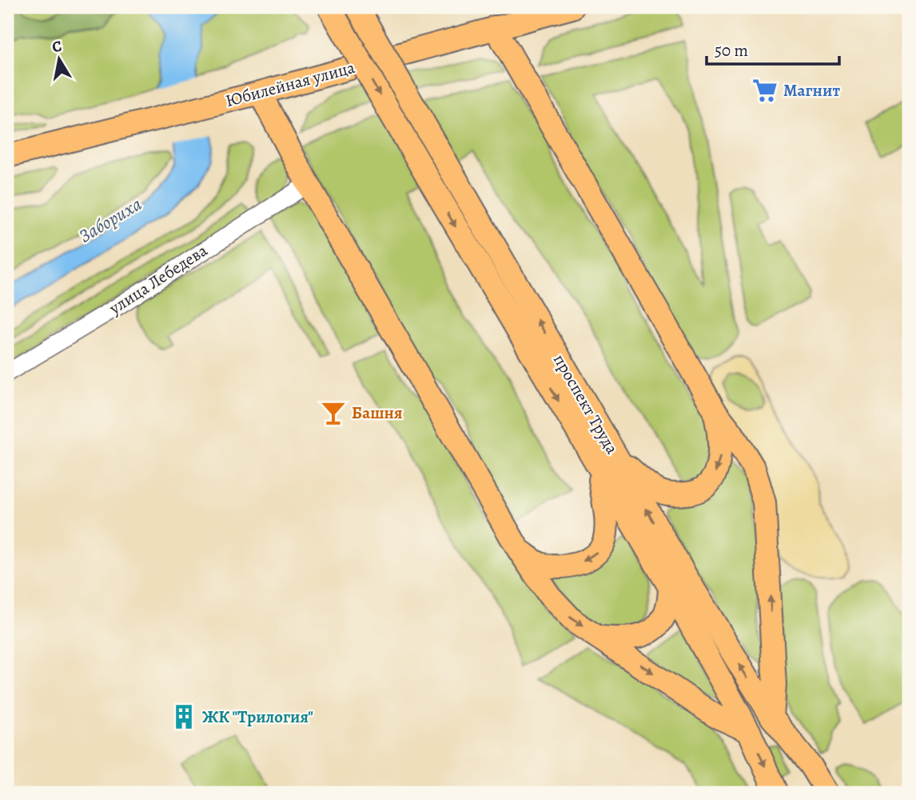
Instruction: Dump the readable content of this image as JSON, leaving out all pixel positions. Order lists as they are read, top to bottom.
{
  "streets": {
    "main road": ["Юбилейная улица", "проспект Труда"],
    "street": ["улица Лебедева"]
  },
  "water": ["Забориха"],
  "places": {
    "supermarket": ["Магнит"],
    "bar": ["Башня"],
    "building": ["ЖК \"Трилогия\""]
  },
  "scale_bar": "50 m",
  "north": "top"
}
